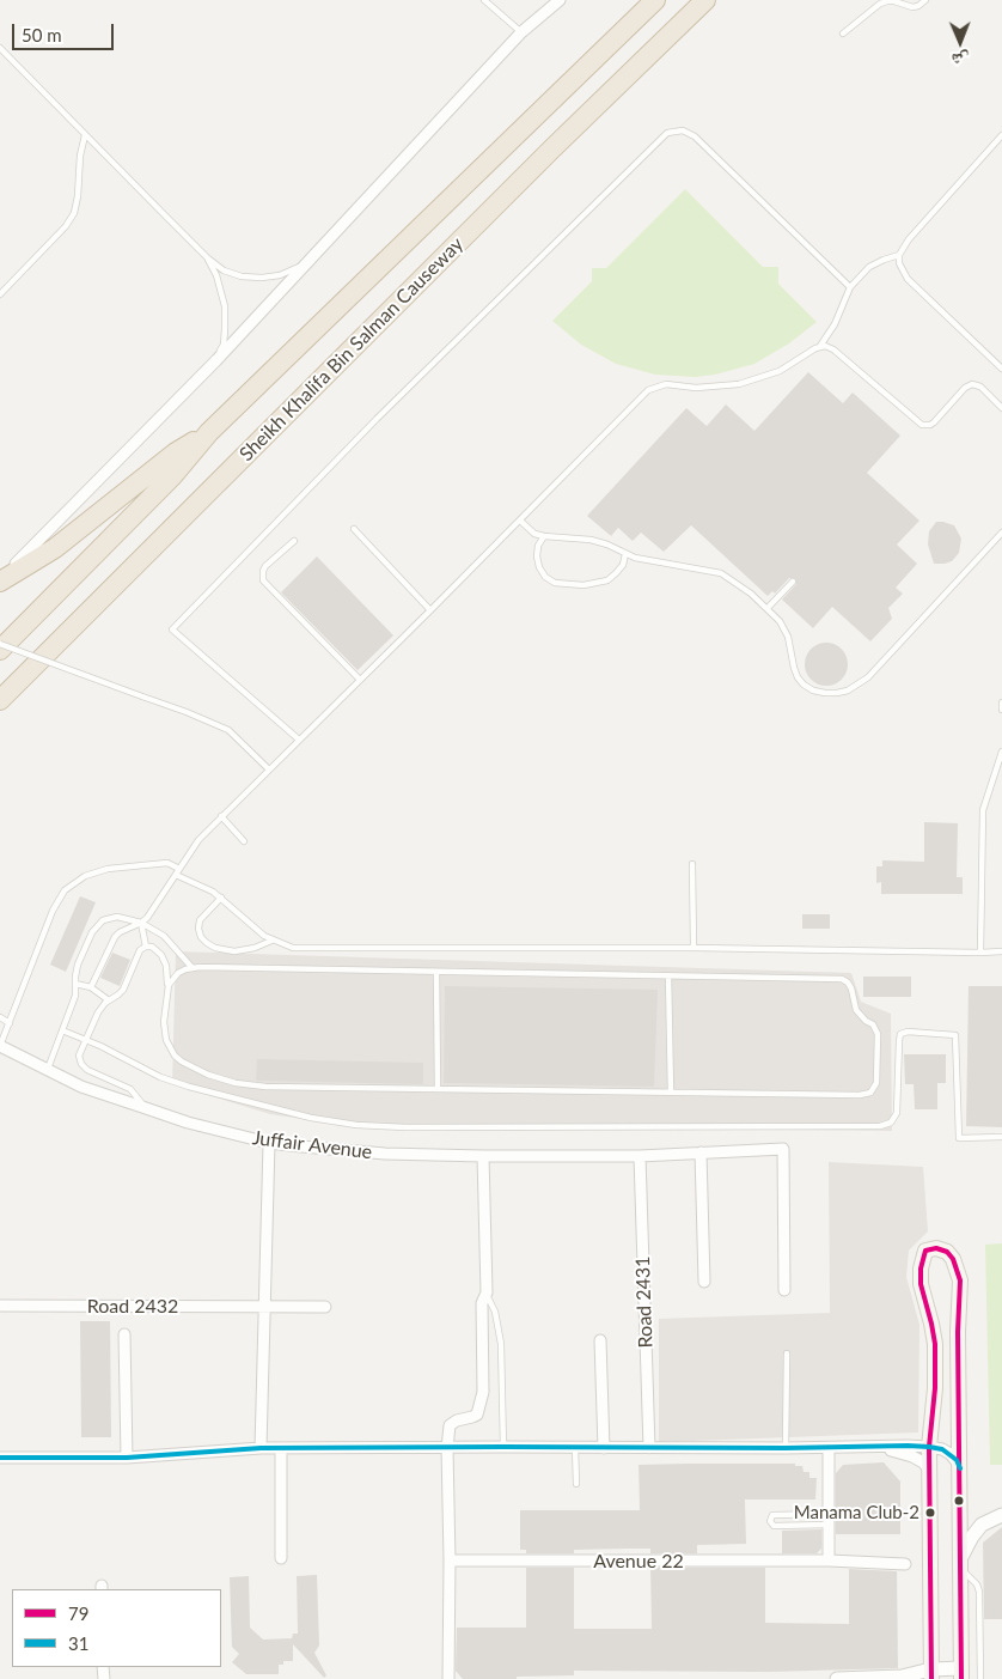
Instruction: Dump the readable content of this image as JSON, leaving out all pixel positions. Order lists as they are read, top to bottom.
{
  "streets": {
    "highway": ["Sheikh Khalifa Bin Salman Causeway"],
    "street": [
      "Juffair Avenue",
      "Road 2431",
      "Road 2432",
      "Avenue 22"
    ]
  },
  "crossings": [
    ["Juffair Avenue", "Road 2431"]
  ],
  "places": ["Manama Club-2"],
  "lines": ["transit line 79", "transit line 31"],
  "legend": ["79", "31"],
  "scale_bar": "50 m",
  "north": "bottom"
}
